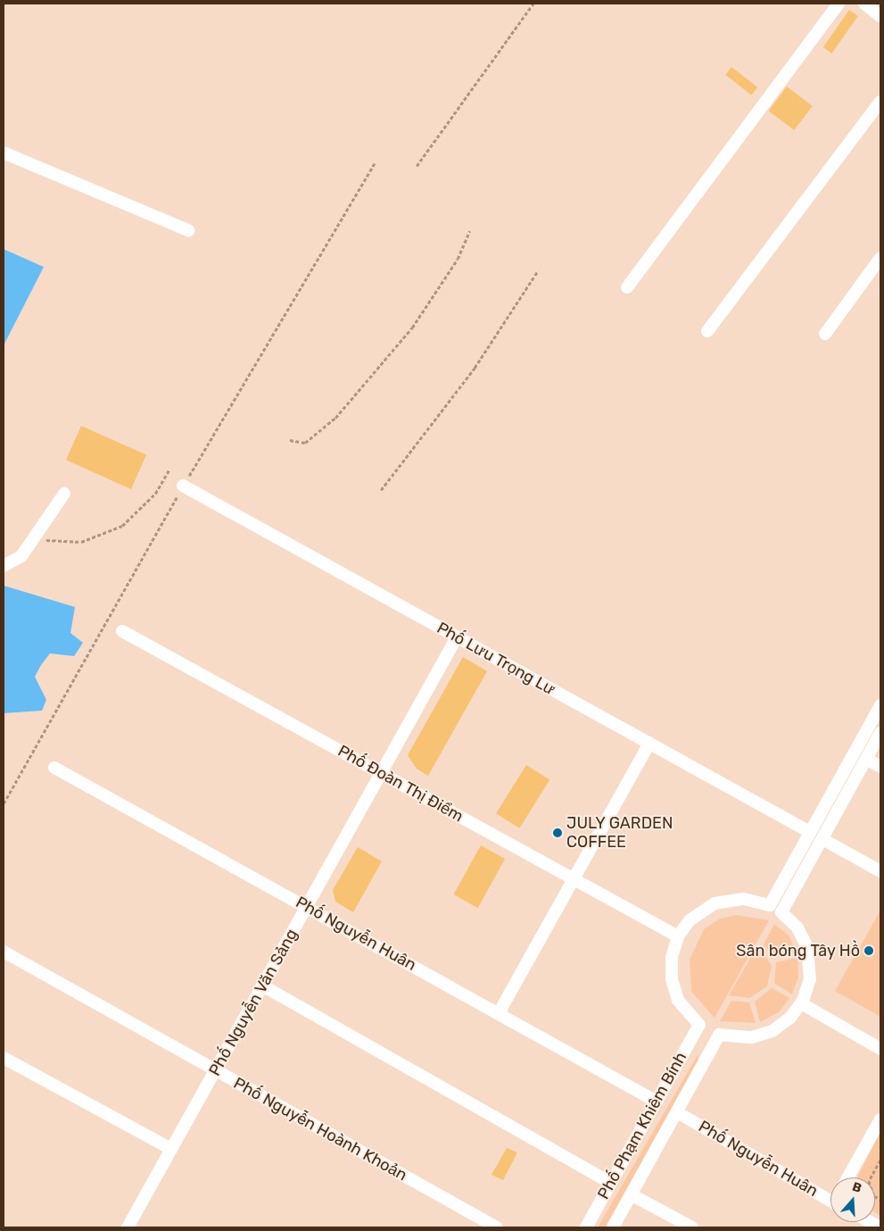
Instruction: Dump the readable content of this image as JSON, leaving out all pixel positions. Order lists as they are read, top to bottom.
{
  "streets": {
    "street": [
      "Phố Lưu Trọng Lư",
      "Phố Đoàn Thị Điểm",
      "Phố Nguyễn Huân",
      "Phố Nguyễn Văn Sảng",
      "Phố Phạm Khiêm Bính",
      "Phố Nguyễn Hoành Khoản"
    ]
  },
  "crossings": [
    ["Phố Lưu Trọng Lư", "Phố Nguyễn Văn Sảng"],
    ["Phố Đoàn Thị Điểm", "Phố Nguyễn Văn Sảng"],
    ["Phố Đoàn Thị Điểm", "Phố Phạm Khiêm Bính"],
    ["Phố Nguyễn Huân", "Phố Nguyễn Văn Sảng"],
    ["Phố Nguyễn Huân", "Phố Phạm Khiêm Bính"],
    ["Phố Nguyễn Văn Sảng", "Phố Nguyễn Hoành Khoản"]
  ],
  "places": ["JULY GARDEN COFFEE", "Sân bóng Tây Hồ"],
  "north": "top"
}
